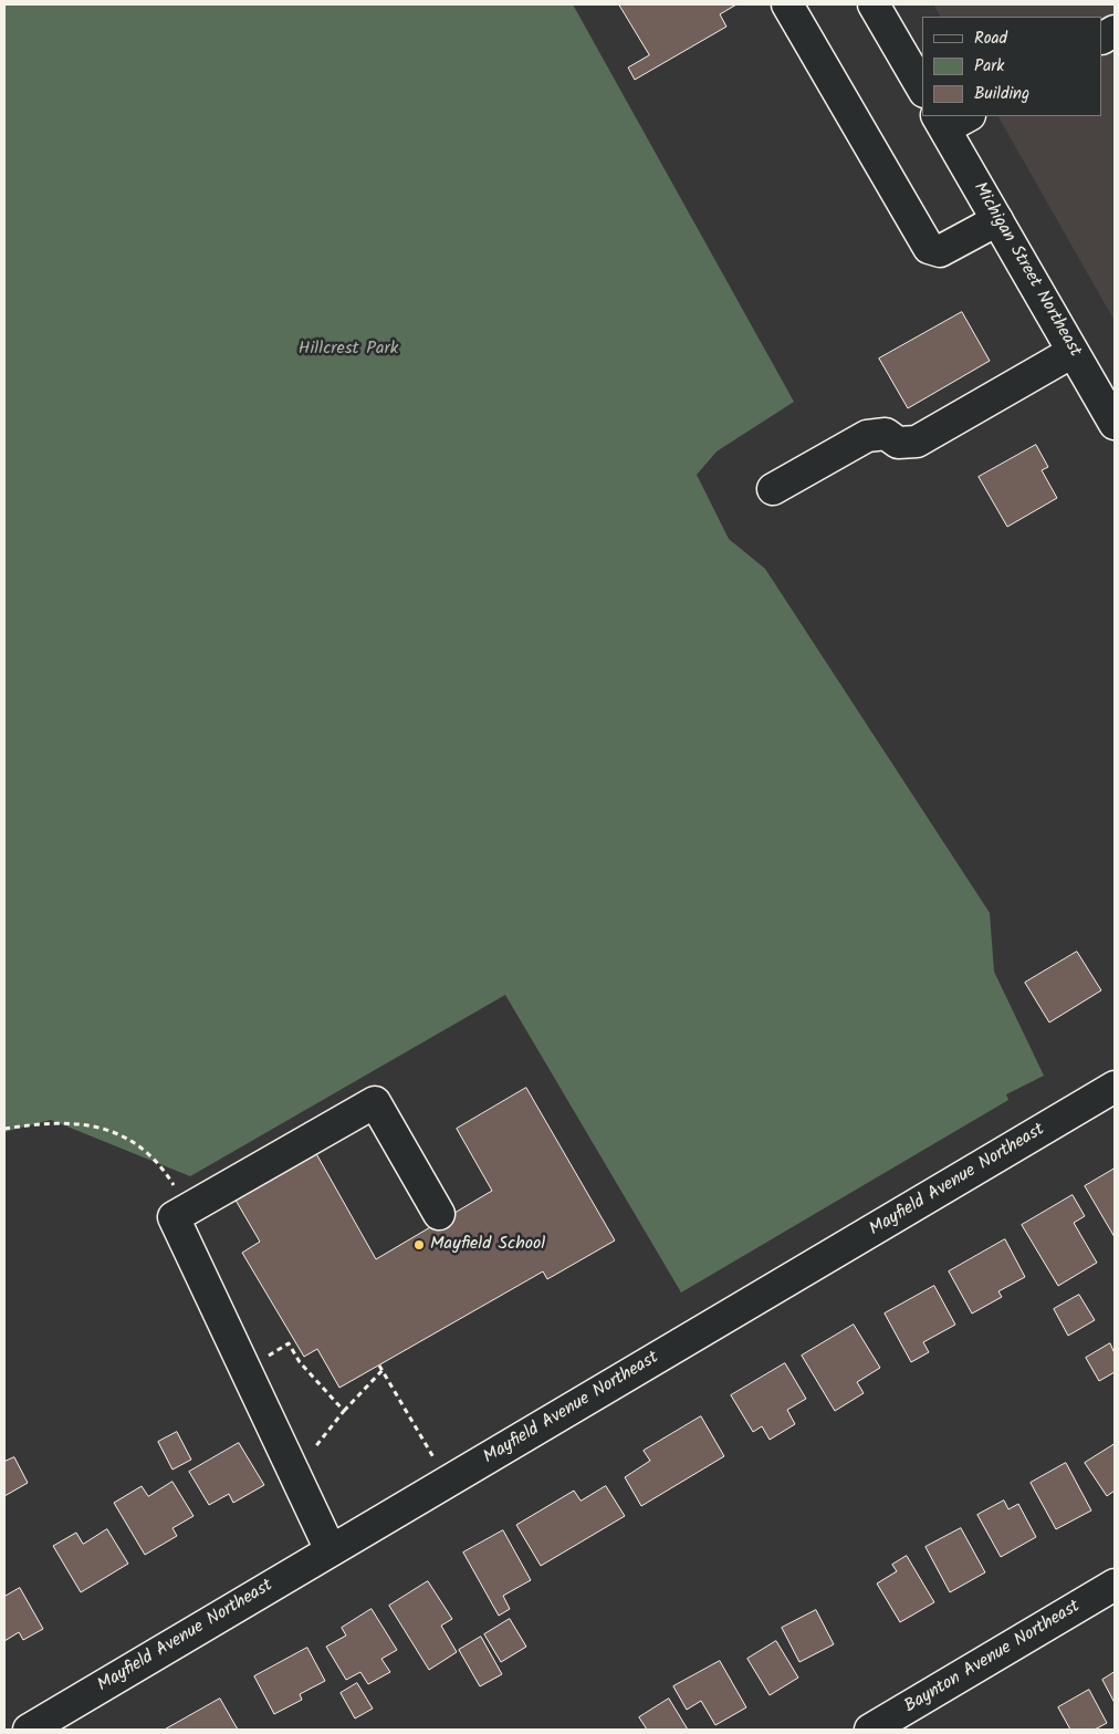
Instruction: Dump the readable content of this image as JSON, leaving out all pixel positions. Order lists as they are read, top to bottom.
{
  "streets": {
    "street": ["Michigan Street Northeast", "Mayfield Avenue Northeast", "Baynton Avenue Northeast"]
  },
  "parks": ["Hillcrest Park"],
  "places": ["Mayfield School"],
  "legend": ["Road", "Park", "Building"]
}
